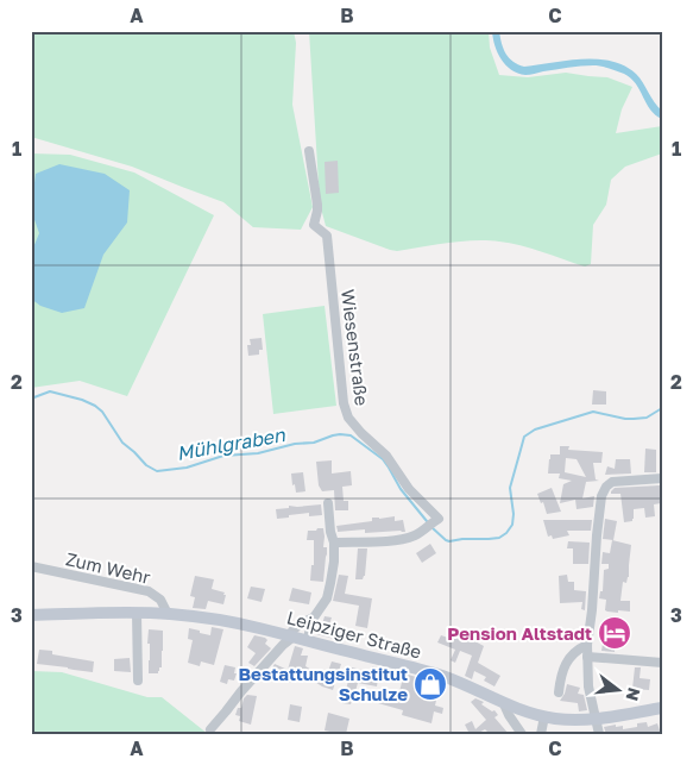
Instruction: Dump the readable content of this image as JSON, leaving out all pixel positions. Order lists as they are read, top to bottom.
{
  "streets": {
    "street": ["Wiesenstraße", "Zum Wehr", "Leipziger Straße"]
  },
  "crossings": [
    ["Zum Wehr", "Leipziger Straße"]
  ],
  "water": ["Mühlgraben"],
  "places": {
    "hotel": ["Pension Altstadt"],
    "shop": ["Bestattungsinstitut Schulze"]
  },
  "north": "right",
  "grid": {
    "columns": ["A", "B", "C"],
    "rows": ["1", "2", "3"]
  }
}
